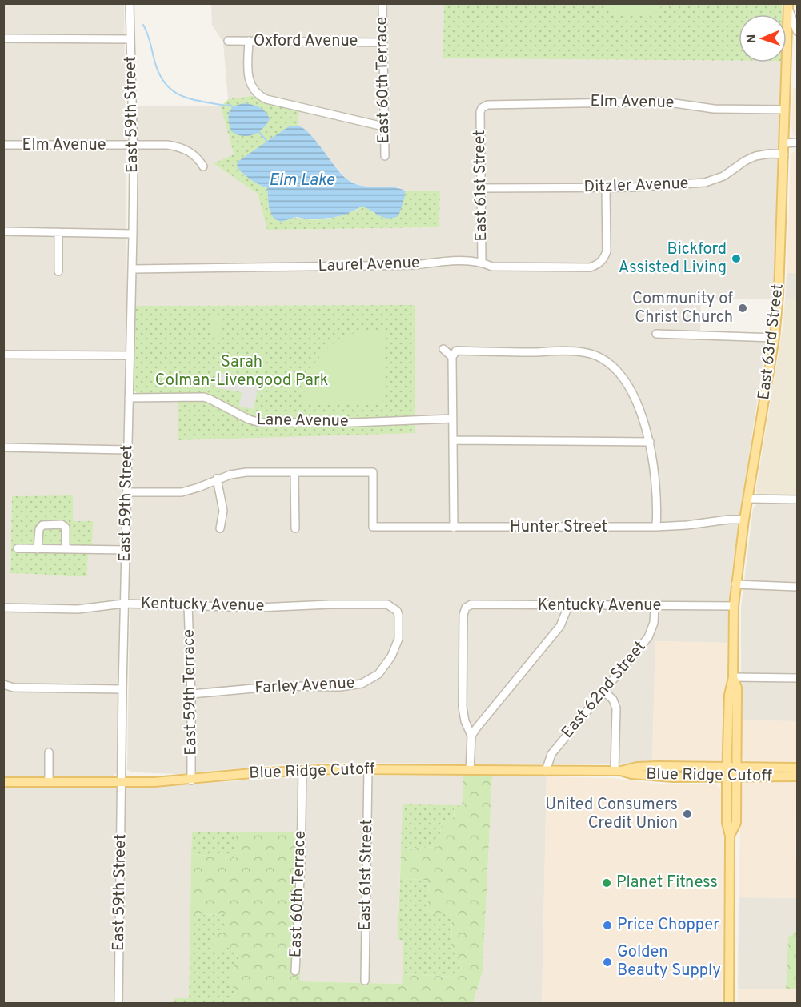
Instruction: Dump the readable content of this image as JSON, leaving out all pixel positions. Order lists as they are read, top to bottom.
{
  "streets": {
    "main road": ["East 63rd Street", "Blue Ridge Cutoff"],
    "street": [
      "Oxford Avenue",
      "East 60th Terrace",
      "Elm Avenue",
      "East 59th Street",
      "East 61st Street",
      "Ditzler Avenue",
      "Laurel Avenue",
      "Lane Avenue",
      "Hunter Street",
      "Kentucky Avenue",
      "Farley Avenue",
      "East 62nd Street",
      "East 59th Terrace"
    ]
  },
  "crossings": [
    ["Oxford Avenue", "East 60th Terrace"],
    ["East 60th Terrace", "Blue Ridge Cutoff"],
    ["Elm Avenue", "East 59th Street"],
    ["Elm Avenue", "East 61st Street"],
    ["Elm Avenue", "East 63rd Street"],
    ["East 59th Street", "Laurel Avenue"],
    ["East 59th Street", "Lane Avenue"],
    ["East 59th Street", "Kentucky Avenue"],
    ["East 59th Street", "Blue Ridge Cutoff"],
    ["East 61st Street", "Ditzler Avenue"],
    ["East 61st Street", "Laurel Avenue"],
    ["East 61st Street", "Blue Ridge Cutoff"],
    ["Ditzler Avenue", "Laurel Avenue"],
    ["Ditzler Avenue", "East 63rd Street"],
    ["East 63rd Street", "Hunter Street"],
    ["East 63rd Street", "Kentucky Avenue"],
    ["East 63rd Street", "Blue Ridge Cutoff"],
    ["Kentucky Avenue", "Farley Avenue"],
    ["Kentucky Avenue", "East 62nd Street"],
    ["Kentucky Avenue", "East 59th Terrace"],
    ["Farley Avenue", "East 59th Terrace"],
    ["East 62nd Street", "Blue Ridge Cutoff"],
    ["East 59th Terrace", "Blue Ridge Cutoff"]
  ],
  "water": ["Elm Lake"],
  "parks": ["Sarah Colman-Livengood Park"],
  "places": [
    "Bickford Assisted Living",
    "Community of Christ Church",
    "United Consumers Credit Union",
    "Planet Fitness",
    "Price Chopper",
    "Golden Beauty Supply"
  ],
  "north": "left"
}
